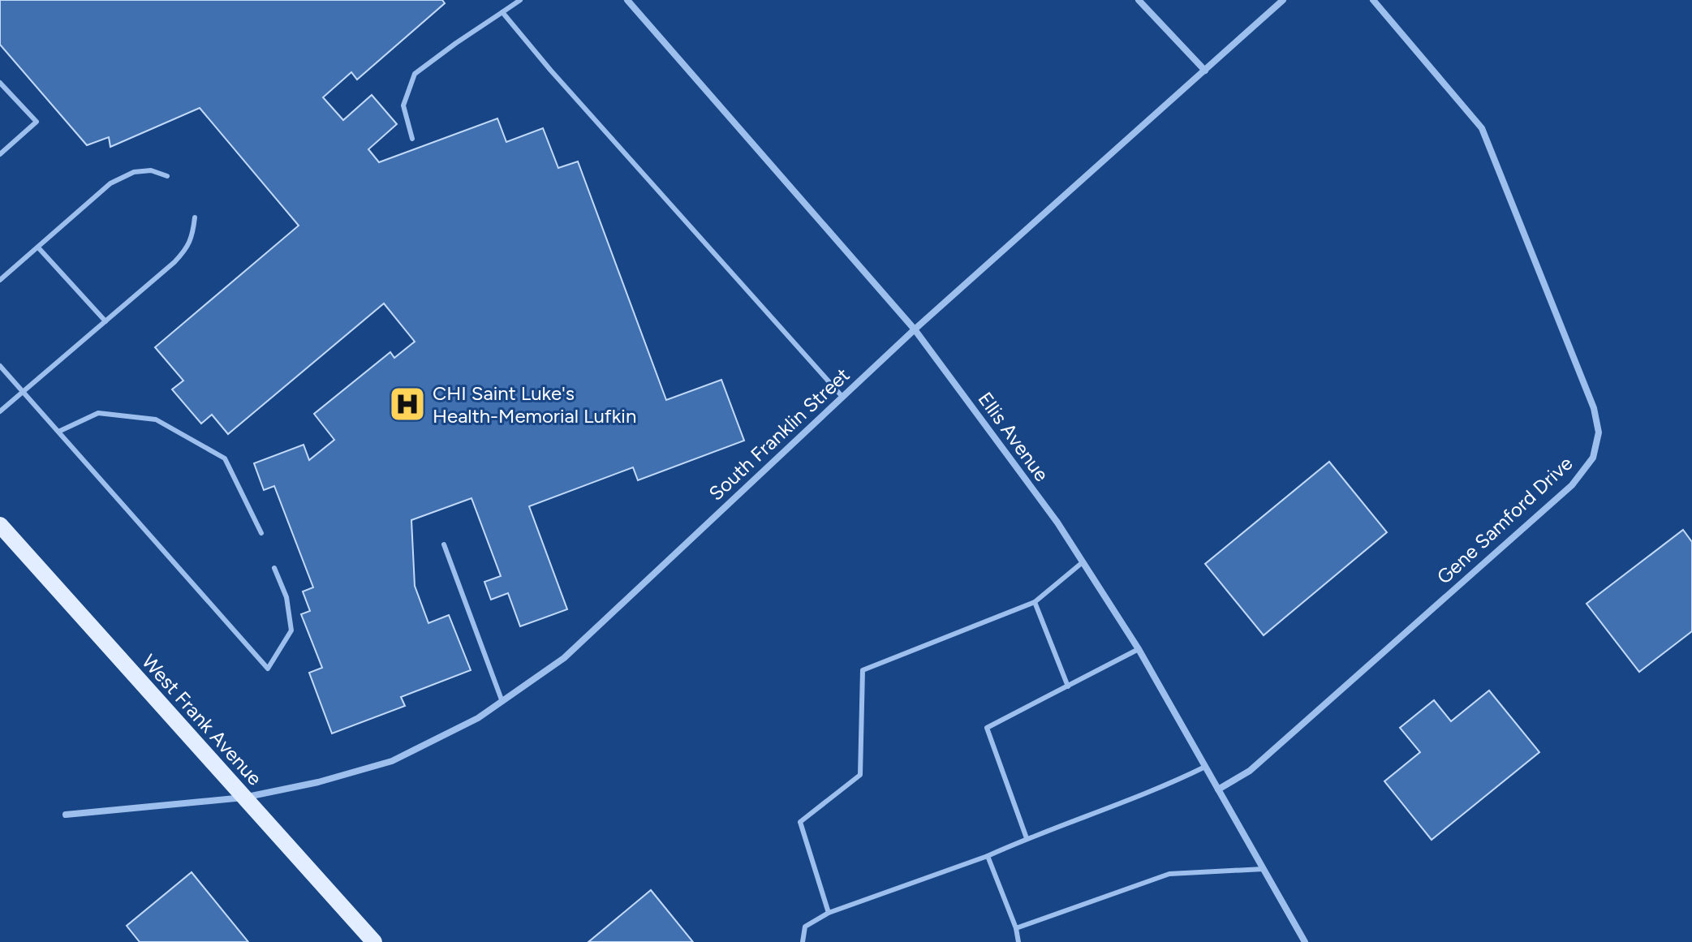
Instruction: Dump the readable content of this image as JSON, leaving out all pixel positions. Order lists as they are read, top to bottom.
{
  "streets": {
    "main road": ["West Frank Avenue"],
    "street": ["South Franklin Street", "Ellis Avenue", "Gene Samford Drive"]
  },
  "crossings": [
    ["South Franklin Street", "Ellis Avenue"],
    ["South Franklin Street", "West Frank Avenue"],
    ["Ellis Avenue", "Gene Samford Drive"]
  ],
  "places": {
    "hospital": ["CHI Saint Luke's Health-Memorial Lufkin"]
  }
}
